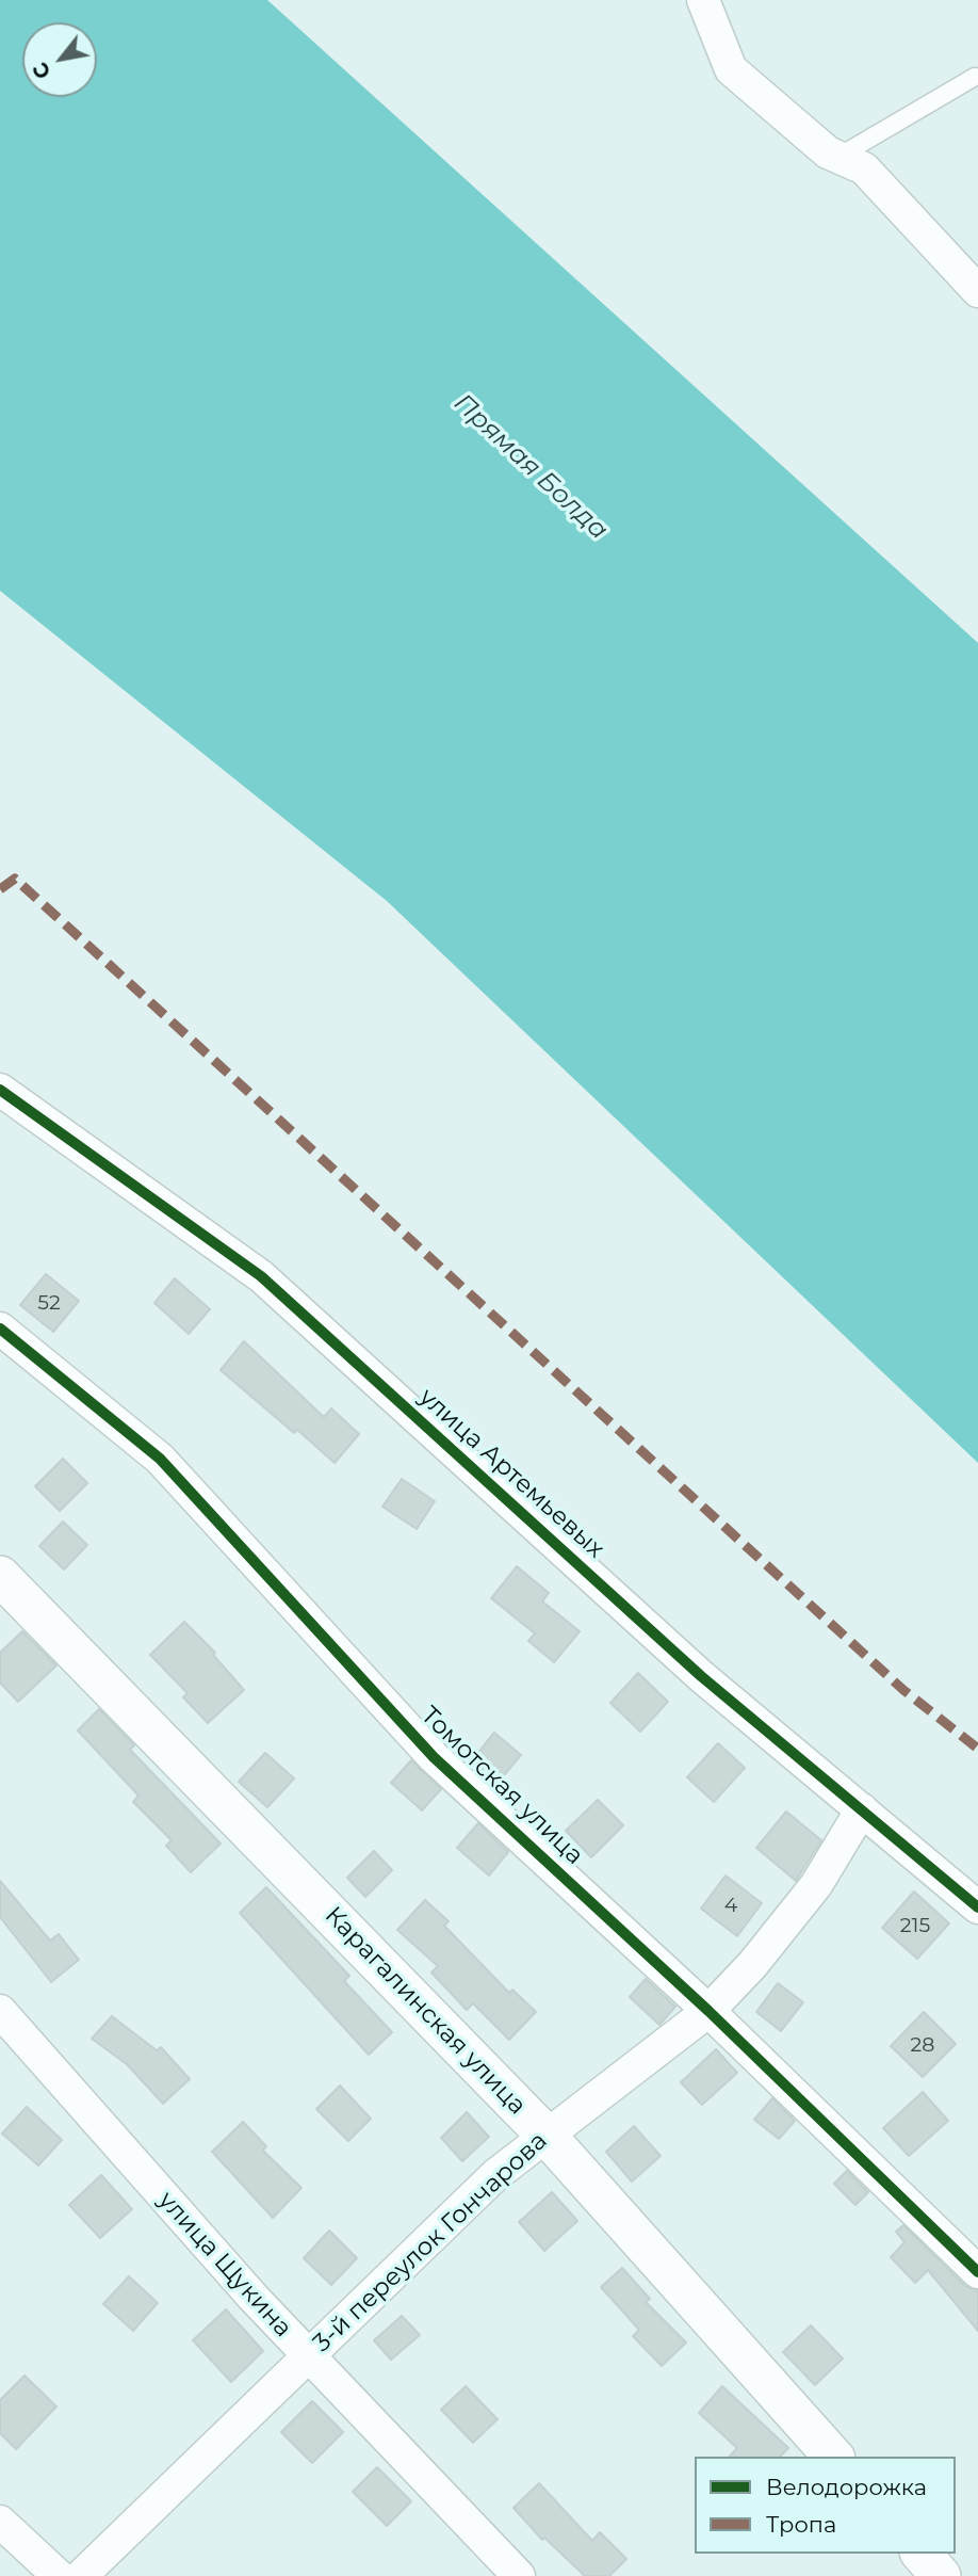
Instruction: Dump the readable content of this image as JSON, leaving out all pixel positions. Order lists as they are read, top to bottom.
{
  "streets": {
    "street": [
      "улица Артемьевых",
      "Томотская улица",
      "Карагалинская улица",
      "3-й переулок Гончарова",
      "улица Щукина"
    ]
  },
  "crossings": [
    ["улица Артемьевых", "3-й переулок Гончарова"],
    ["Томотская улица", "3-й переулок Гончарова"],
    ["Карагалинская улица", "3-й переулок Гончарова"],
    ["3-й переулок Гончарова", "улица Щукина"]
  ],
  "water": ["Прямая Болда"],
  "house_numbers": [
    "52",
    "4",
    "215",
    "28"
  ],
  "legend": ["Велодорожка", "Тропа"],
  "north": "bottom left"
}
